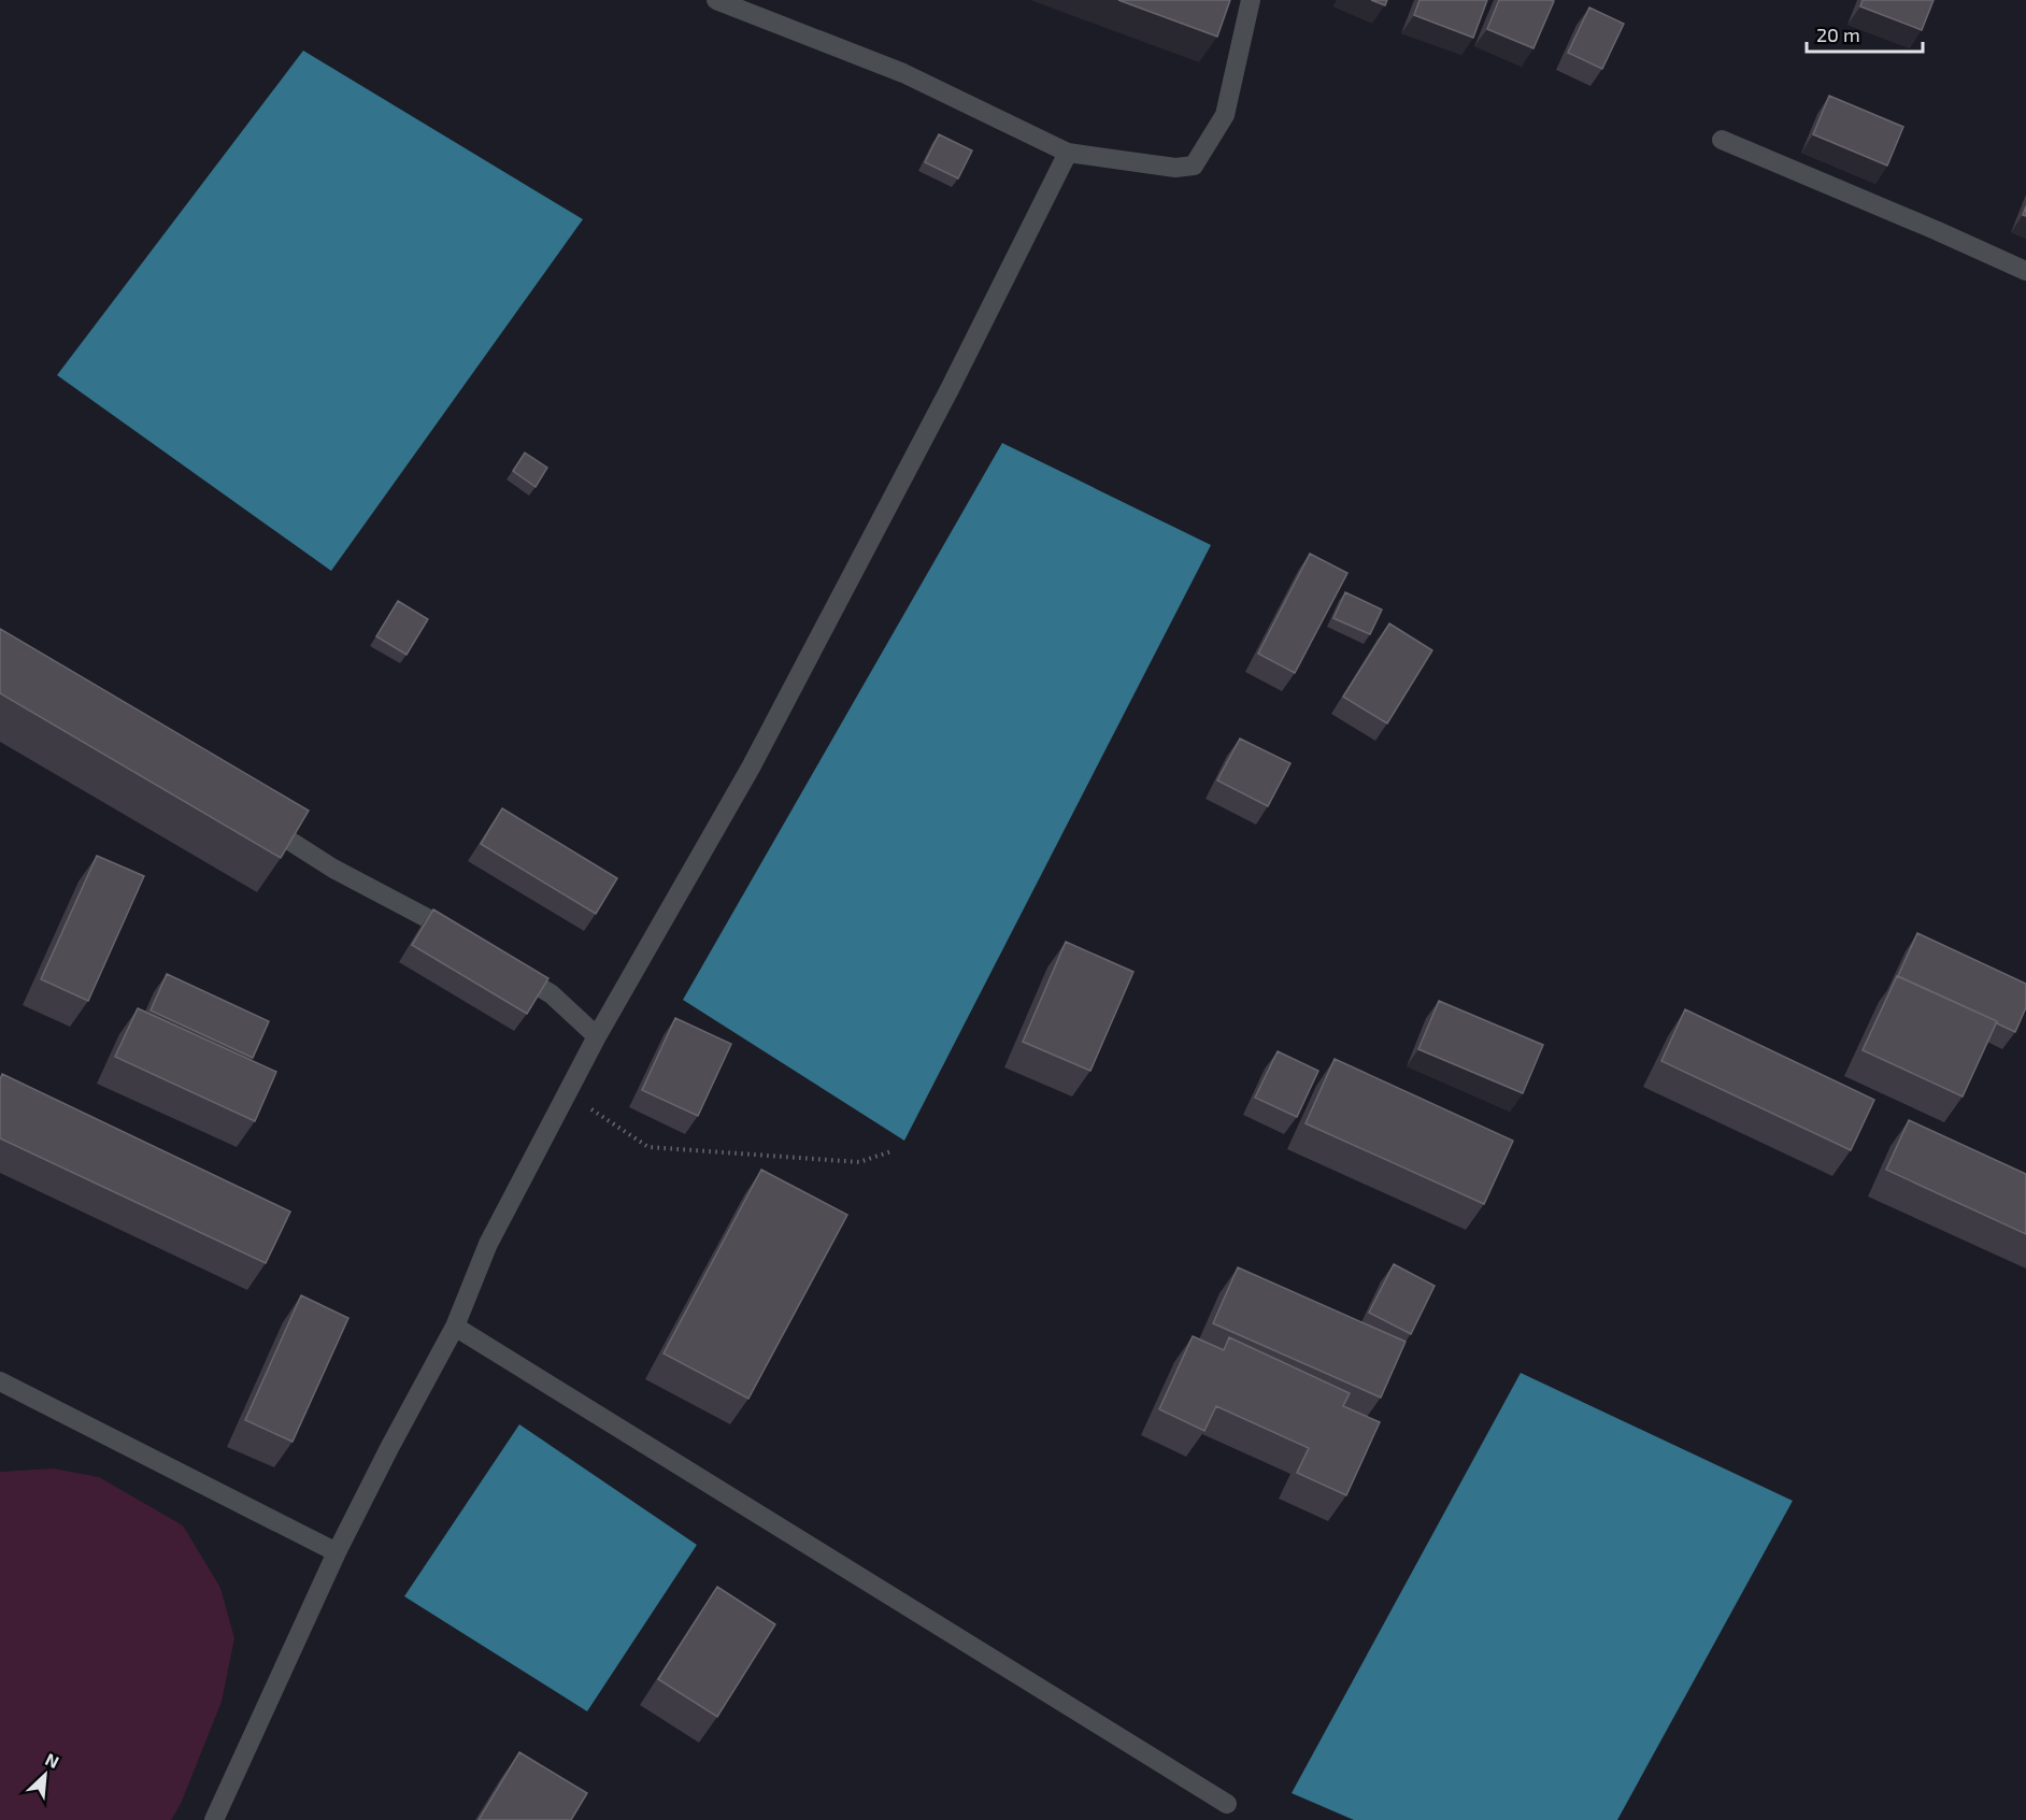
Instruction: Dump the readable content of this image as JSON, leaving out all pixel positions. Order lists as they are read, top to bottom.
{
  "scale_bar": "20 m",
  "north": "top right"
}
